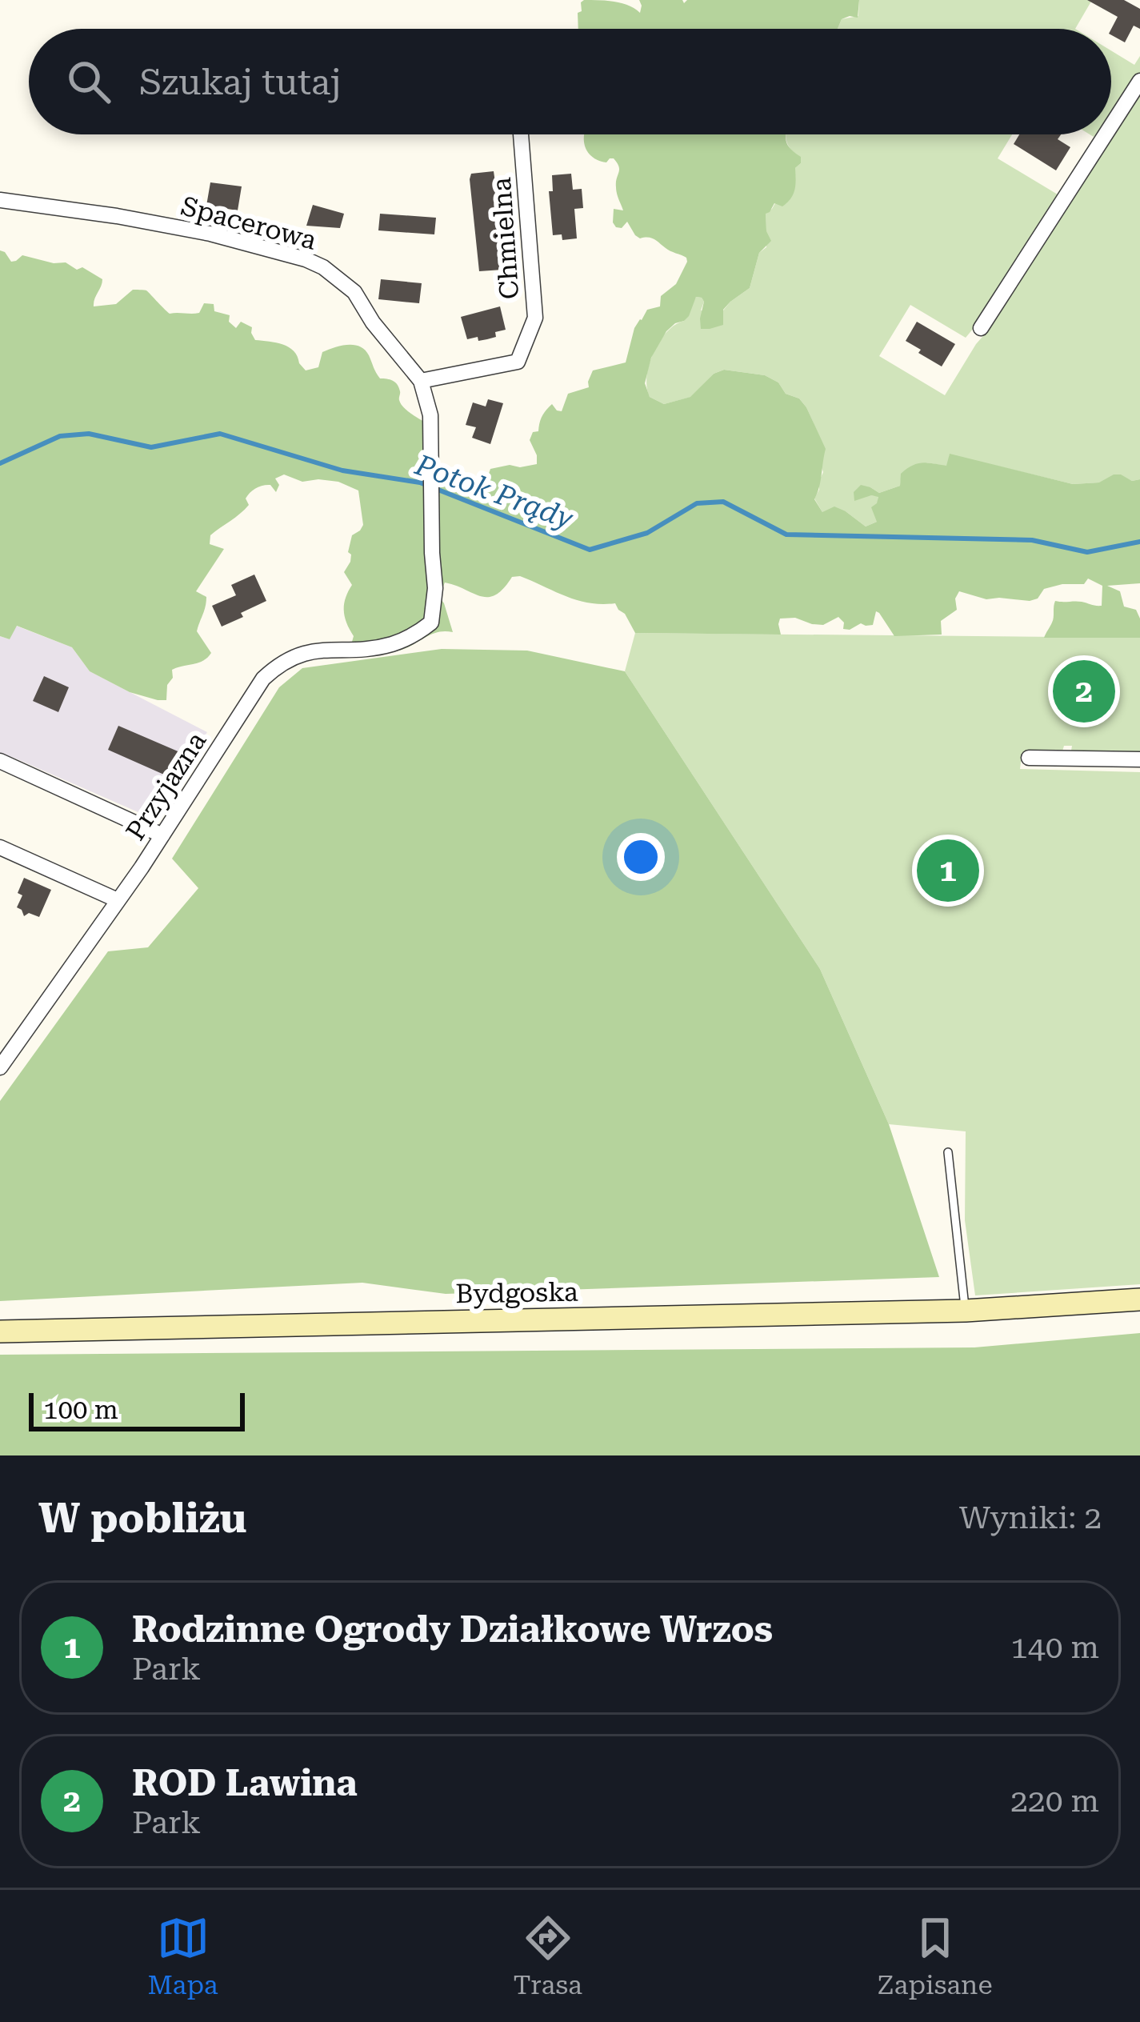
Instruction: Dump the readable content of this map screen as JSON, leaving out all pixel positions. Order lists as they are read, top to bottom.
{
  "streets": {
    "main road": ["Bydgoska"],
    "street": ["Spacerowa", "Chmielna", "Przyjazna"]
  },
  "crossings": [
    ["Spacerowa", "Chmielna"],
    ["Spacerowa", "Przyjazna"]
  ],
  "water": ["Potok Prądy"],
  "scale_bar": "100 m",
  "page": {
    "search": "Szukaj tutaj",
    "pins": ["2", "1"],
    "scale": "100 m",
    "heading": ["W pobliżu", "Wyniki: 2"],
    "list": [
      {
        "mark": "1",
        "name": "Rodzinne Ogrody Działkowe Wrzos",
        "note": "Park",
        "value": "140 m"
      },
      {
        "mark": "2",
        "name": "ROD Lawina",
        "note": "Park",
        "value": "220 m"
      }
    ],
    "nav": ["Mapa", "Trasa", "Zapisane"]
  }
}
